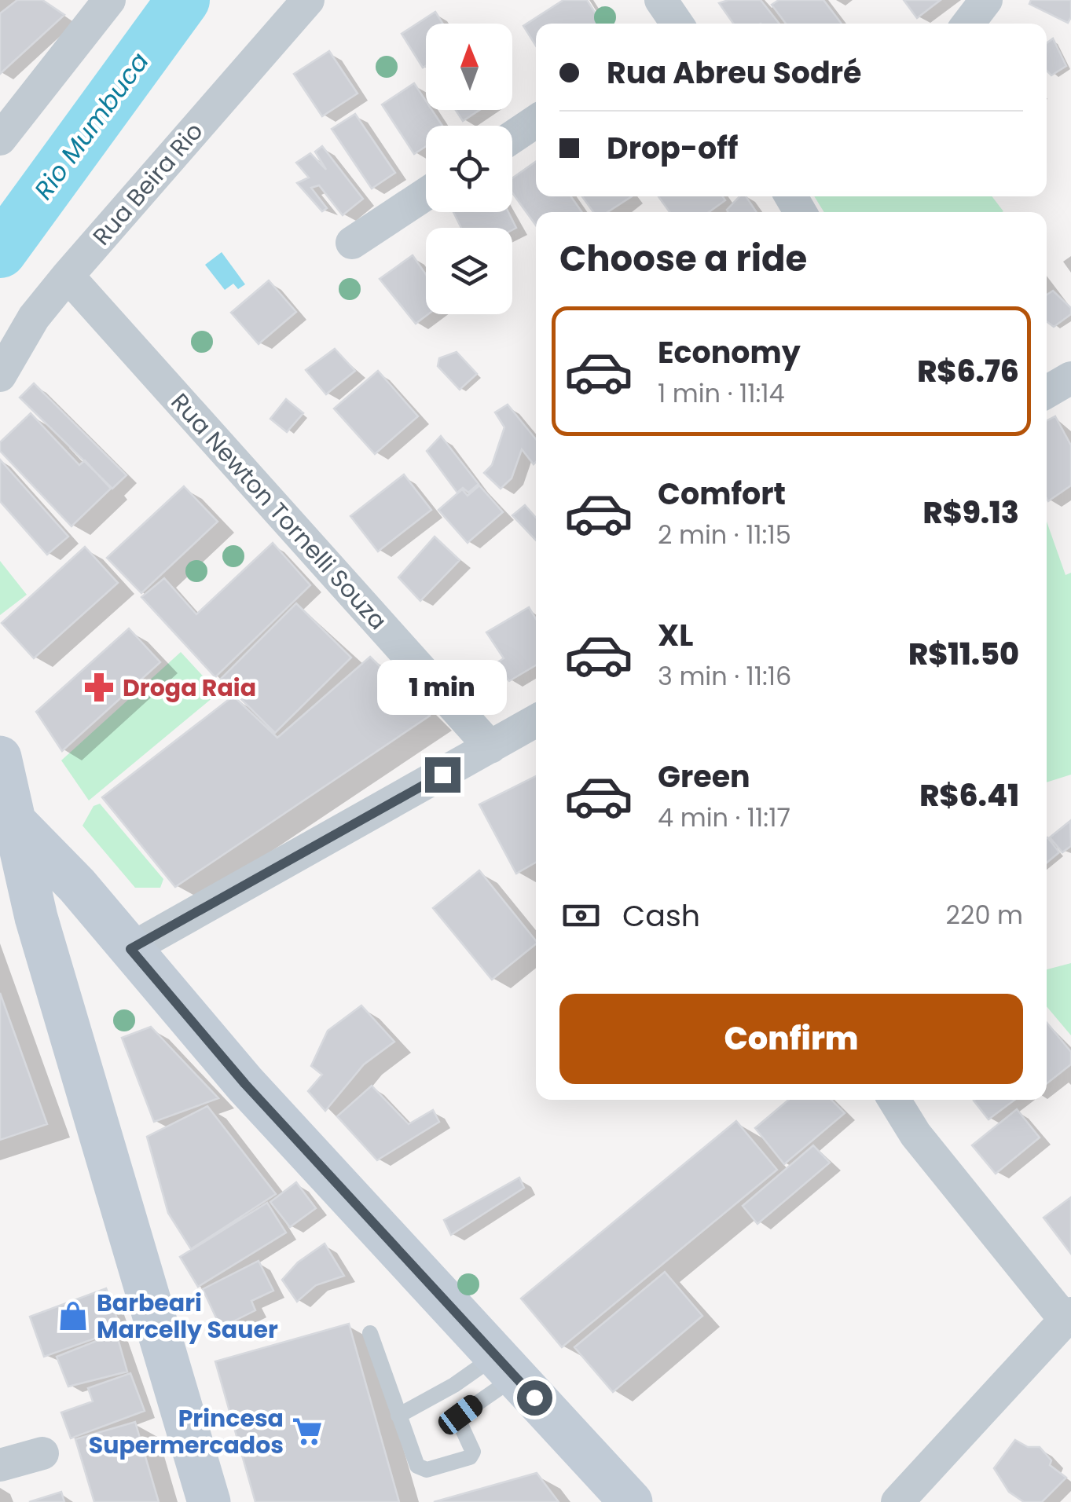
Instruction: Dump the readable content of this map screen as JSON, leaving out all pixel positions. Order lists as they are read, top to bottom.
{
  "streets": {
    "street": ["Rua Beira Rio", "Rua Newton Tornelli Souza"]
  },
  "crossings": [
    ["Rua Beira Rio", "Rua Newton Tornelli Souza"]
  ],
  "water": ["Rio Mumbuca"],
  "places": {
    "pharmacy": ["Droga Raia"],
    "shop": ["Barbeari Marcelly Sauer"],
    "supermarket": ["Princesa Supermercados"]
  },
  "north": "top",
  "page": {
    "banner": ["Rua Abreu Sodré", "Drop-off"],
    "heading": "Choose a ride",
    "list": [
      {
        "name": "Economy",
        "note": "1 min · 11:14",
        "value": "R$6.76"
      },
      {
        "name": "Comfort",
        "note": "2 min · 11:15",
        "value": "R$9.13"
      },
      {
        "name": "XL",
        "note": "3 min · 11:16",
        "value": "R$11.50"
      },
      {
        "name": "Green",
        "note": "4 min · 11:17",
        "value": "R$6.41"
      }
    ],
    "bubble": "1 min",
    "pay": ["Cash", "220 m"],
    "buttons": "Confirm"
  }
}
